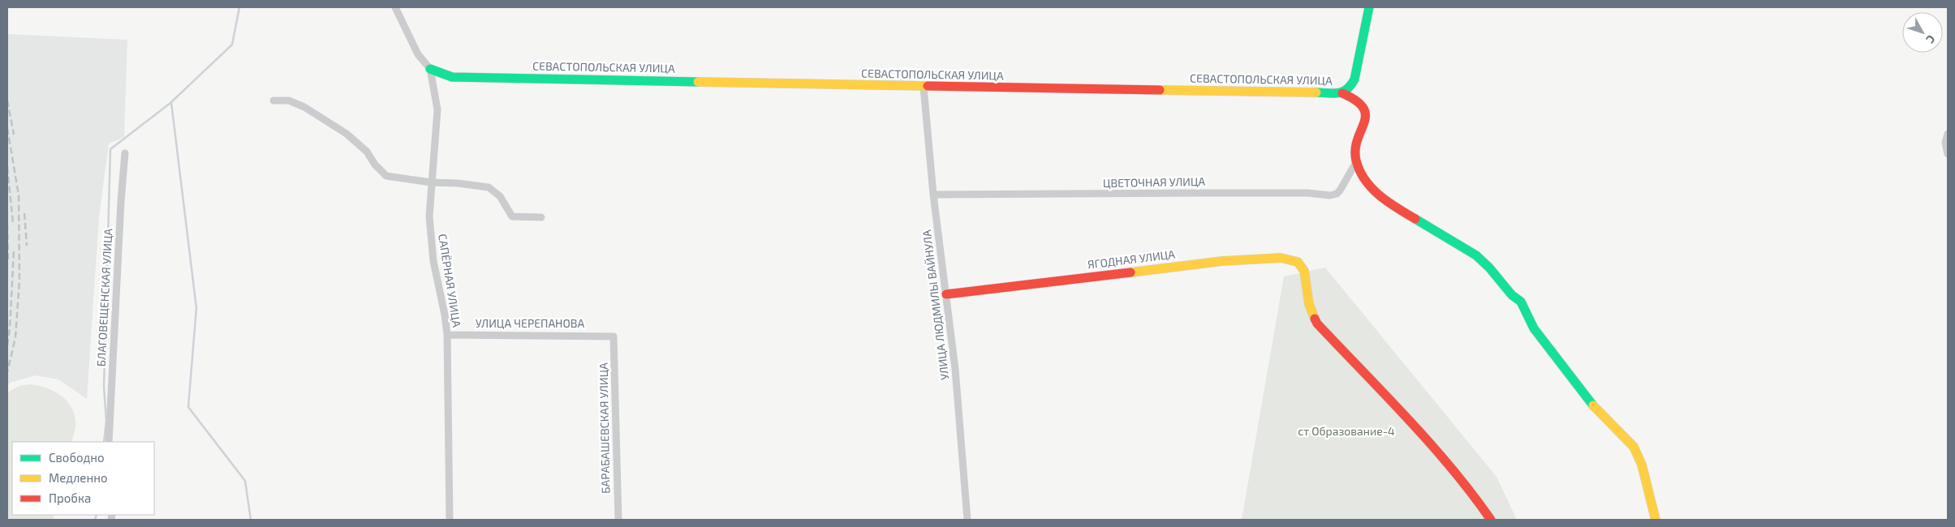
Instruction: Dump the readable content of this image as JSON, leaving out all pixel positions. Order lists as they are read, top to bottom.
{
  "streets": {
    "street": [
      "СЕВАСТОПОЛЬСКАЯ УЛИЦА",
      "ЦВЕТОЧНАЯ УЛИЦА",
      "ЯГОДНАЯ УЛИЦА",
      "САПЁРНАЯ УЛИЦА",
      "БЛАГОВЕЩЕНСКАЯ УЛИЦА",
      "УЛИЦА ЛЮДМИЛЫ ВАЙНУЛА",
      "УЛИЦА ЧЕРЕПАНОВА",
      "БАРАБАШЕВСКАЯ УЛИЦА"
    ]
  },
  "crossings": [
    ["СЕВАСТОПОЛЬСКАЯ УЛИЦА", "САПЁРНАЯ УЛИЦА"],
    ["СЕВАСТОПОЛЬСКАЯ УЛИЦА", "УЛИЦА ЛЮДМИЛЫ ВАЙНУЛА"],
    ["ЦВЕТОЧНАЯ УЛИЦА", "УЛИЦА ЛЮДМИЛЫ ВАЙНУЛА"],
    ["ЯГОДНАЯ УЛИЦА", "УЛИЦА ЛЮДМИЛЫ ВАЙНУЛА"],
    ["САПЁРНАЯ УЛИЦА", "УЛИЦА ЧЕРЕПАНОВА"],
    ["УЛИЦА ЧЕРЕПАНОВА", "БАРАБАШЕВСКАЯ УЛИЦА"]
  ],
  "parks": ["ст Образование-4"],
  "legend": ["Свободно", "Медленно", "Пробка"],
  "north": "bottom right"
}
